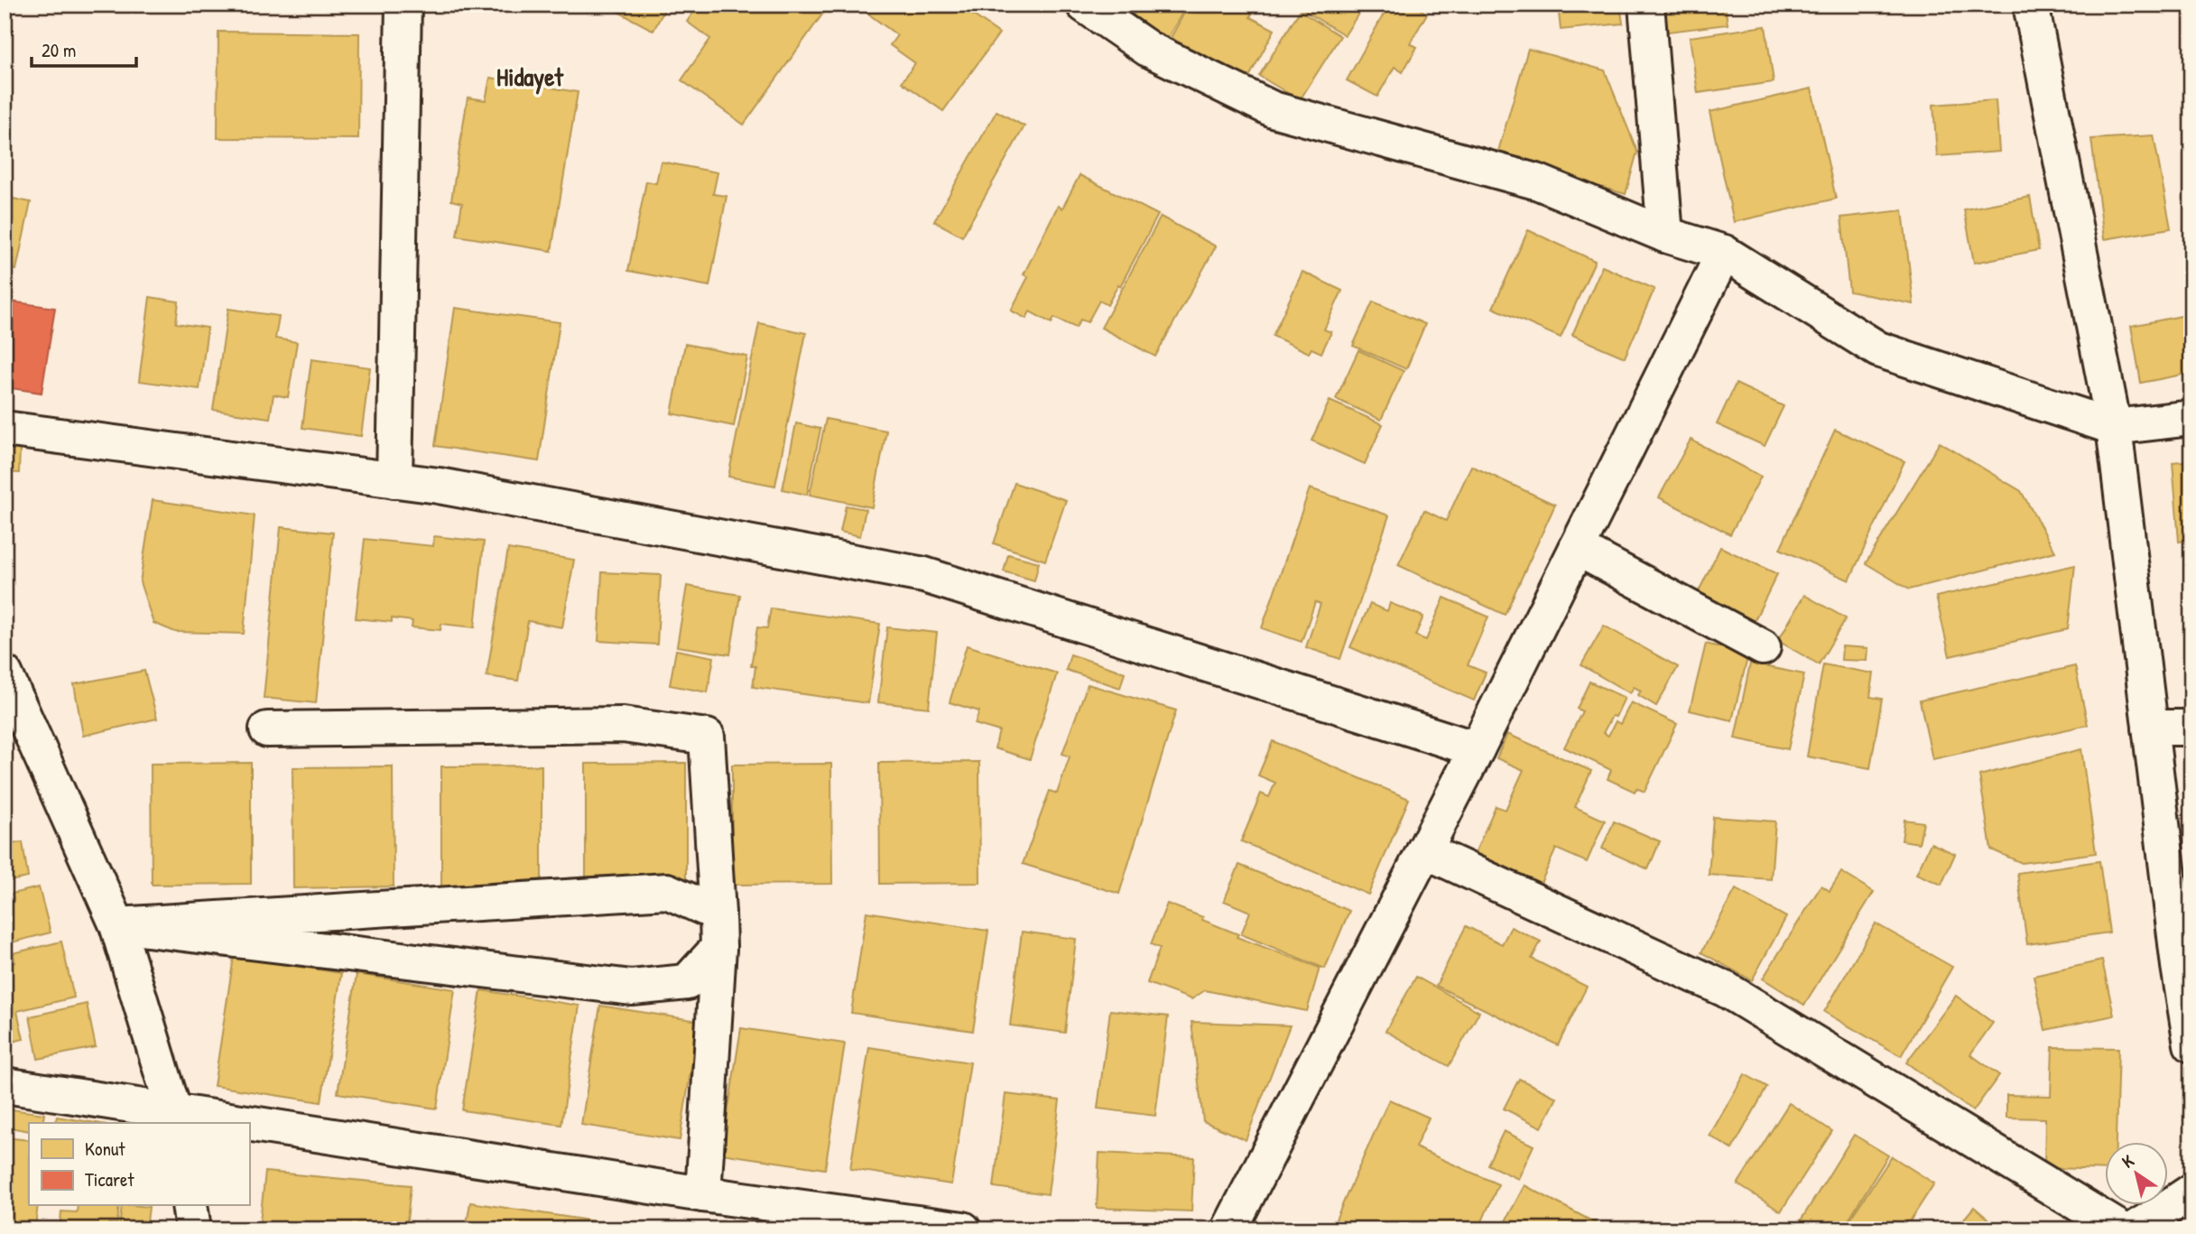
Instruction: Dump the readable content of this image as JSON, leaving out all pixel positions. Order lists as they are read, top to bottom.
{
  "districts": ["Hidayet"],
  "legend": ["Konut", "Ticaret"],
  "scale_bar": "20 m",
  "north": "top left"
}
